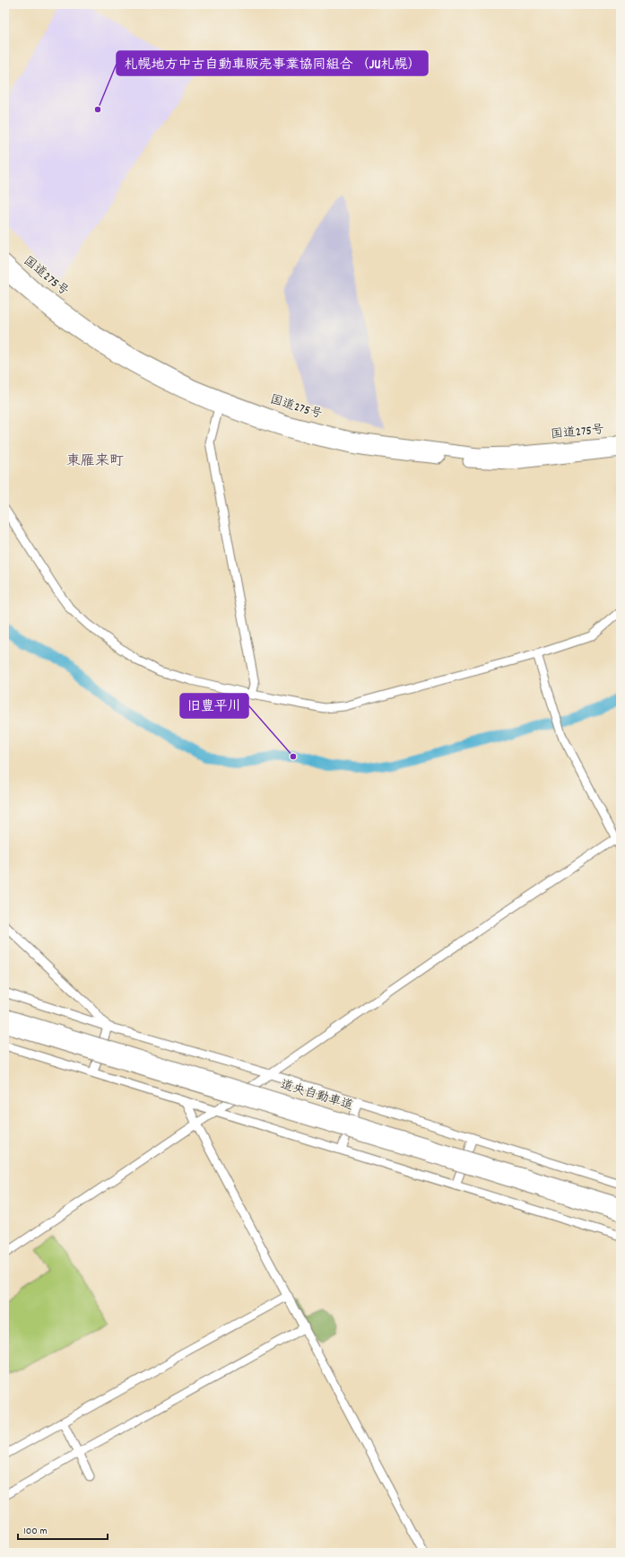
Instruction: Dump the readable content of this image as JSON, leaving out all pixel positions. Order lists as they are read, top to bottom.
{
  "streets": {
    "highway": ["国道275号", "道央自動車道"]
  },
  "districts": ["東雁来町"],
  "places": ["札幌地方中古自動車販売事業協同組合 （JU札幌）", "旧豊平川"],
  "scale_bar": "100 m"
}
